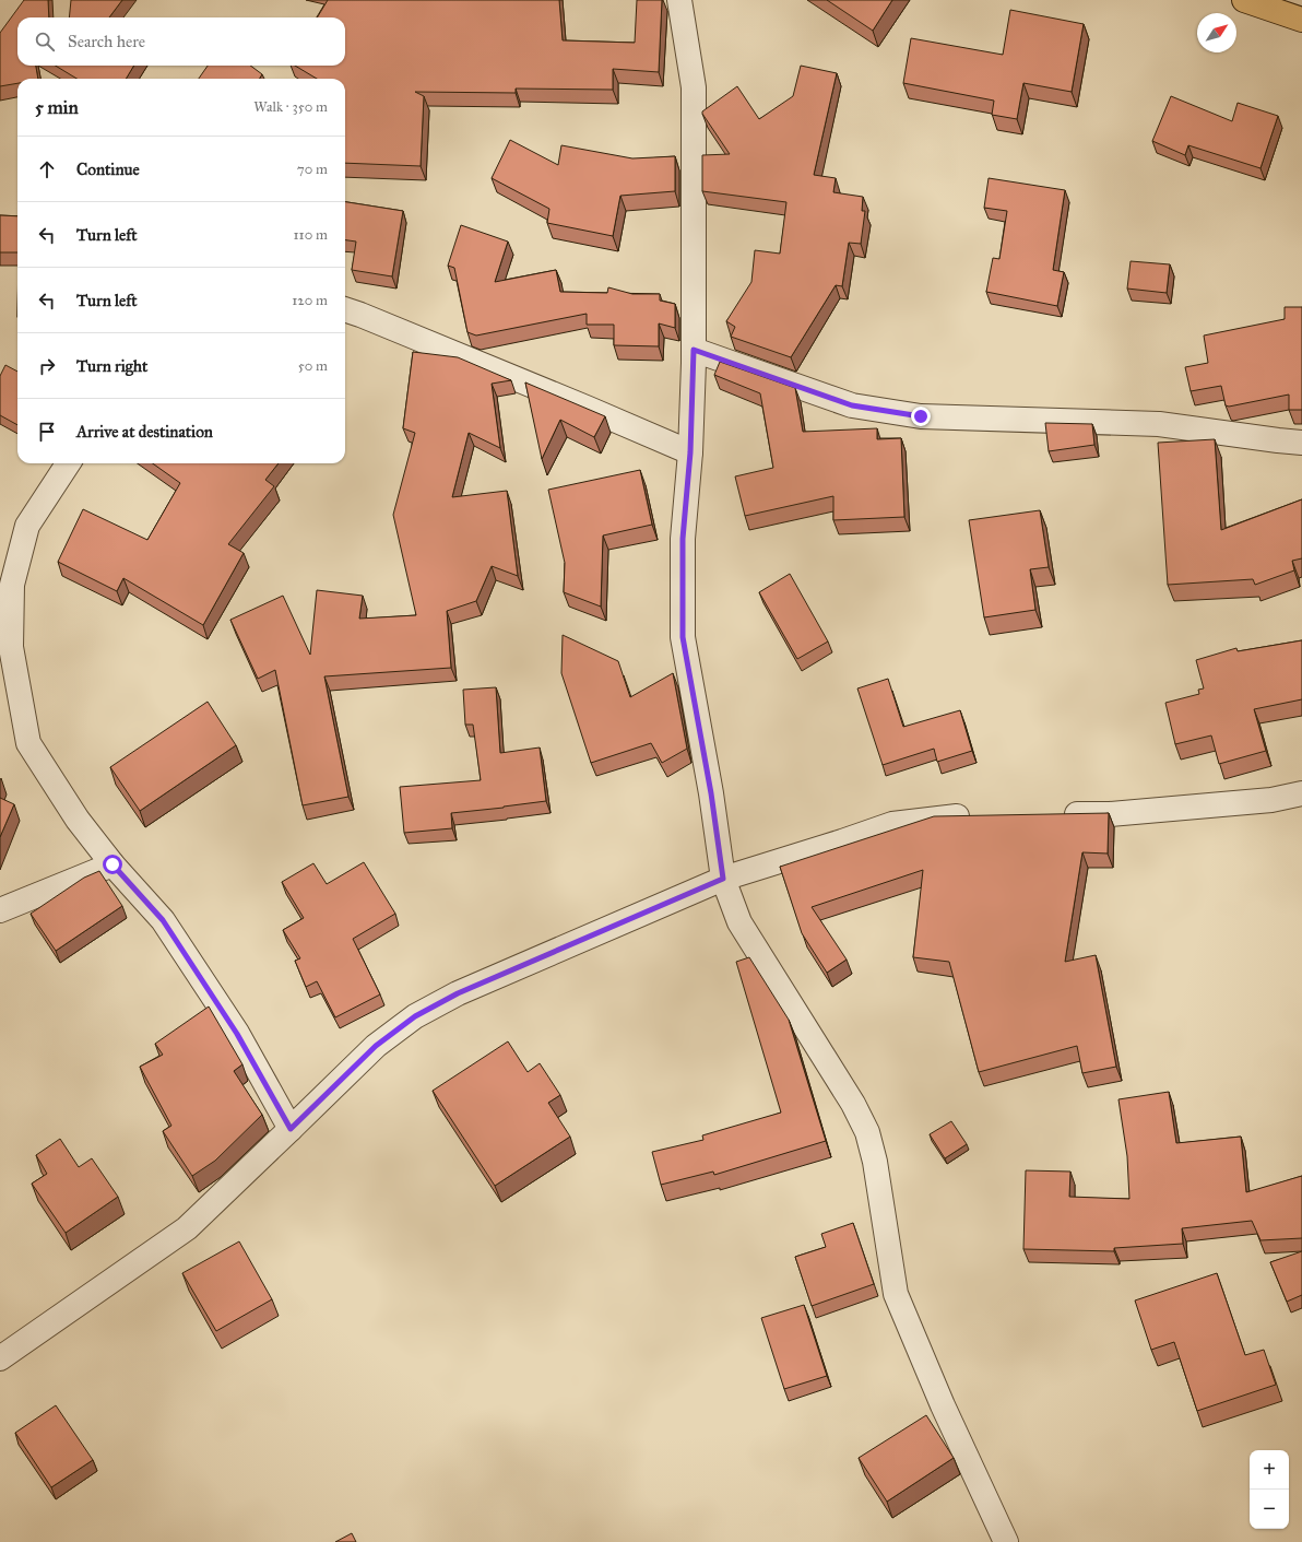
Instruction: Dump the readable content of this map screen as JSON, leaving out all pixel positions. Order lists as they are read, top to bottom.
{
  "north": "top right",
  "page": {
    "search": "Search here",
    "heading": ["5 min", "Walk · 350 m"],
    "list": [
      ["Continue", "70 m"],
      ["Turn left", "110 m"],
      ["Turn left", "120 m"],
      ["Turn right", "50 m"],
      "Arrive at destination"
    ],
    "map_buttons": ["+", "−"]
  }
}
